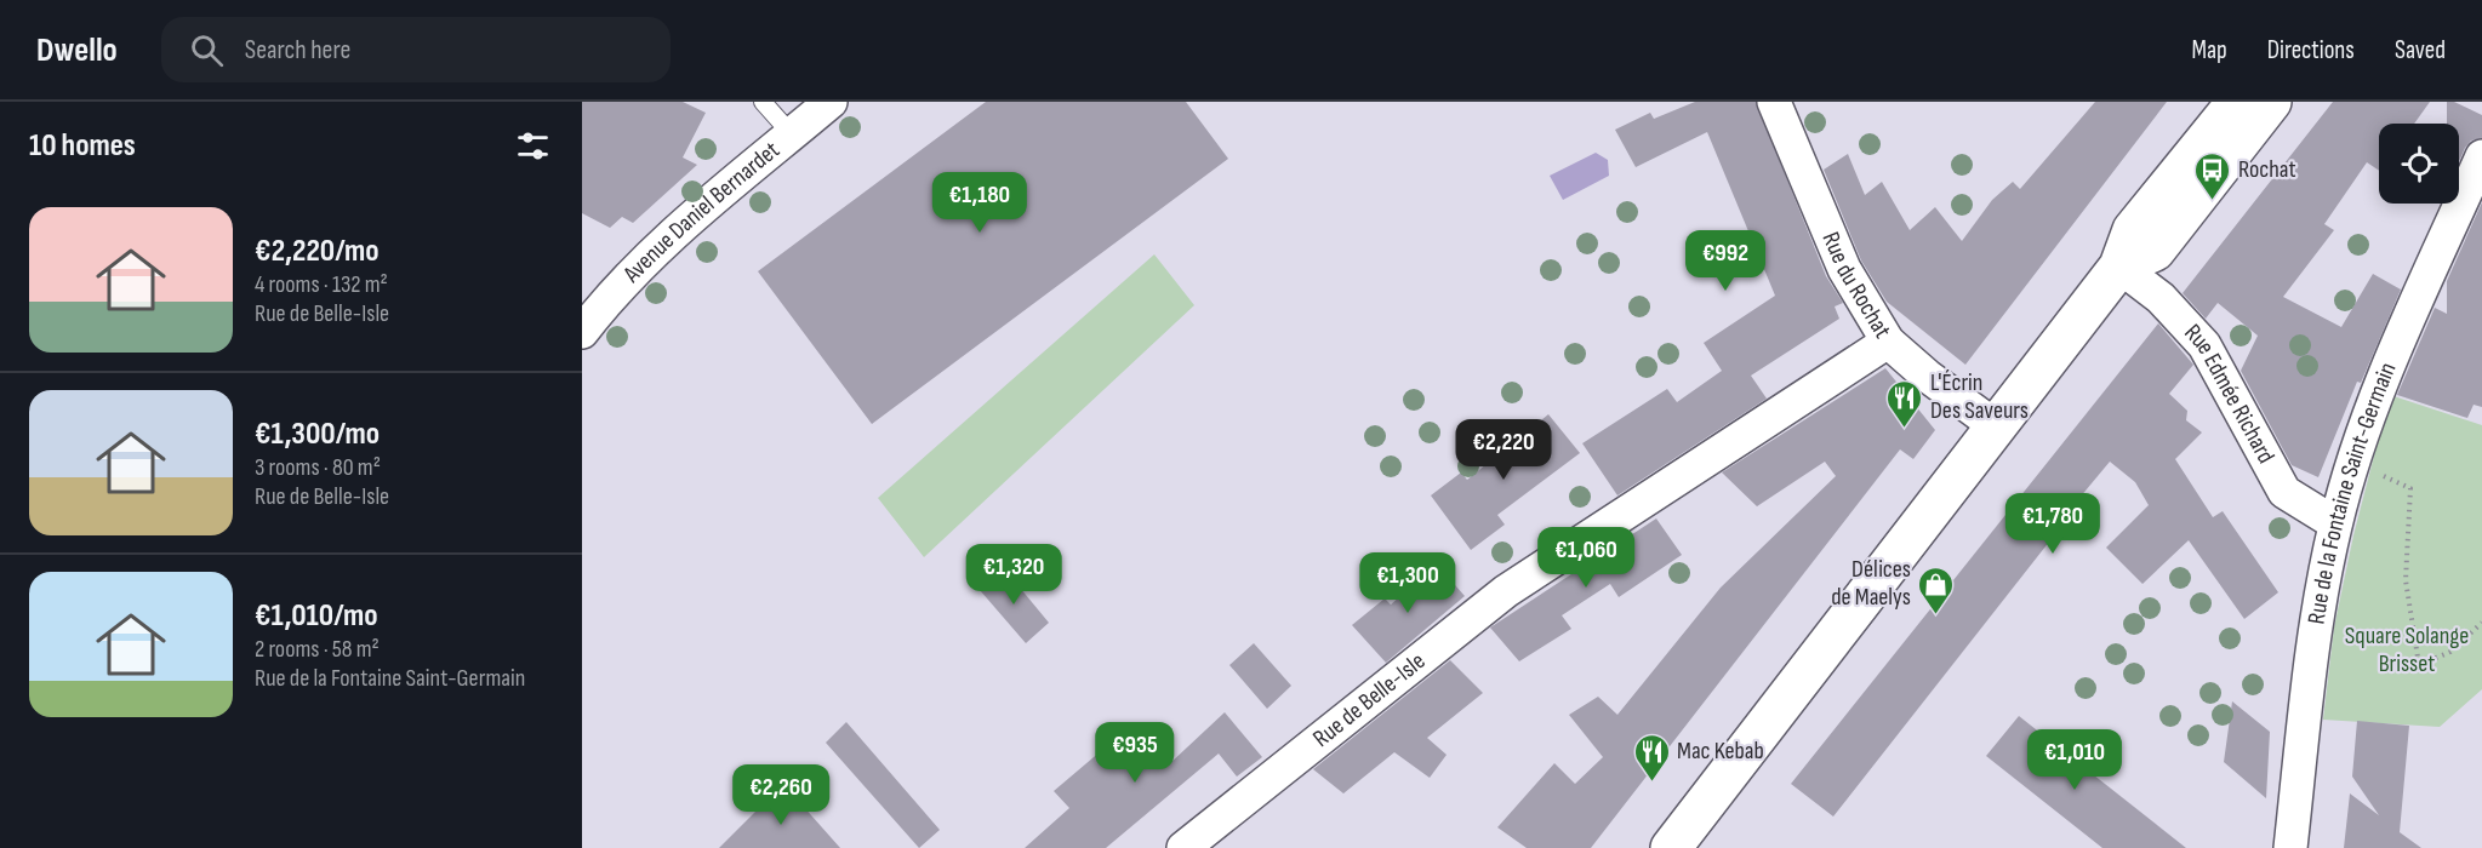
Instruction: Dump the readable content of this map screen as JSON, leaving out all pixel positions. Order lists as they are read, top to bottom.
{
  "streets": {
    "street": [
      "Avenue Daniel Bernardet",
      "Rue du Rochat",
      "Rue Edmée Richard",
      "Rue de la Fontaine Saint-Germain",
      "Rue de Belle-Isle"
    ]
  },
  "crossings": [
    ["Rue du Rochat", "Rue de Belle-Isle"],
    ["Rue Edmée Richard", "Rue de la Fontaine Saint-Germain"]
  ],
  "parks": ["Square Solange Brisset"],
  "places": {
    "bus stop": ["Rochat"],
    "restaurant": ["L'Écrin Des Saveurs", "Mac Kebab"],
    "shop": ["Délices de Maelys"]
  },
  "page": {
    "header": "Dwello",
    "search": "Search here",
    "nav": ["Map", "Directions", "Saved"],
    "heading": "10 homes",
    "price": [
      "€1,180",
      "€992",
      "€2,220",
      "€1,780",
      "€1,060",
      "€1,320",
      "€1,300",
      "€935",
      "€1,010",
      "€2,260"
    ],
    "list": [
      {
        "name": "€2,220/mo",
        "note": "4 rooms · 132 m² · Rue de Belle-Isle"
      },
      {
        "name": "€1,300/mo",
        "note": "3 rooms · 80 m² · Rue de Belle-Isle"
      },
      {
        "name": "€1,010/mo",
        "note": "2 rooms · 58 m² · Rue de la Fontaine Saint-Germain"
      }
    ]
  }
}
